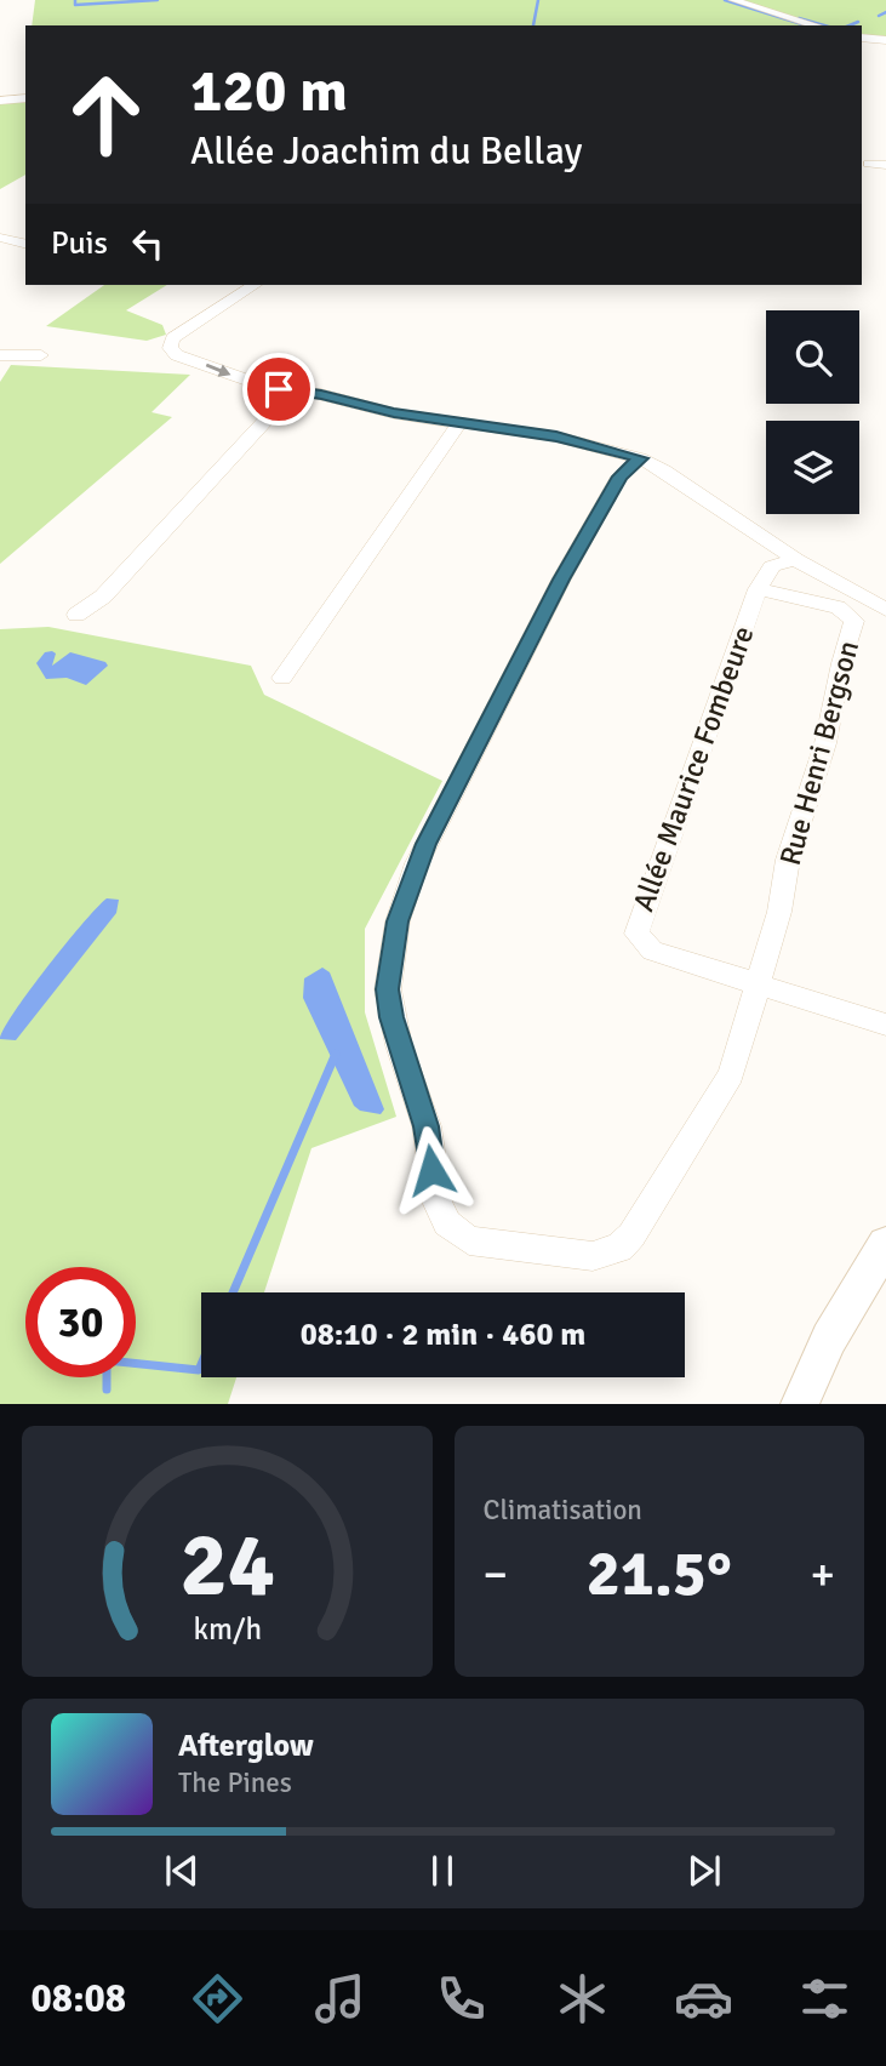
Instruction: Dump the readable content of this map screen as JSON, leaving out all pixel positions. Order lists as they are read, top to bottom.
{
  "streets": {
    "street": ["Rue Henri Bergson", "Allée Maurice Fombeure"]
  },
  "crossings": [
    ["Rue Henri Bergson", "Allée Maurice Fombeure"]
  ],
  "page": {
    "turn": ["120 m", "Allée Joachim du Bellay"],
    "then": "Puis",
    "limit": "30",
    "trip": "08:10 · 2 min · 460 m",
    "tile": "Climatisation",
    "heat": ["−", "21.5°", "+"],
    "song": ["Afterglow", "The Pines"],
    "tabs": "08:08",
    "gauge": ["24", "km/h"]
  }
}
